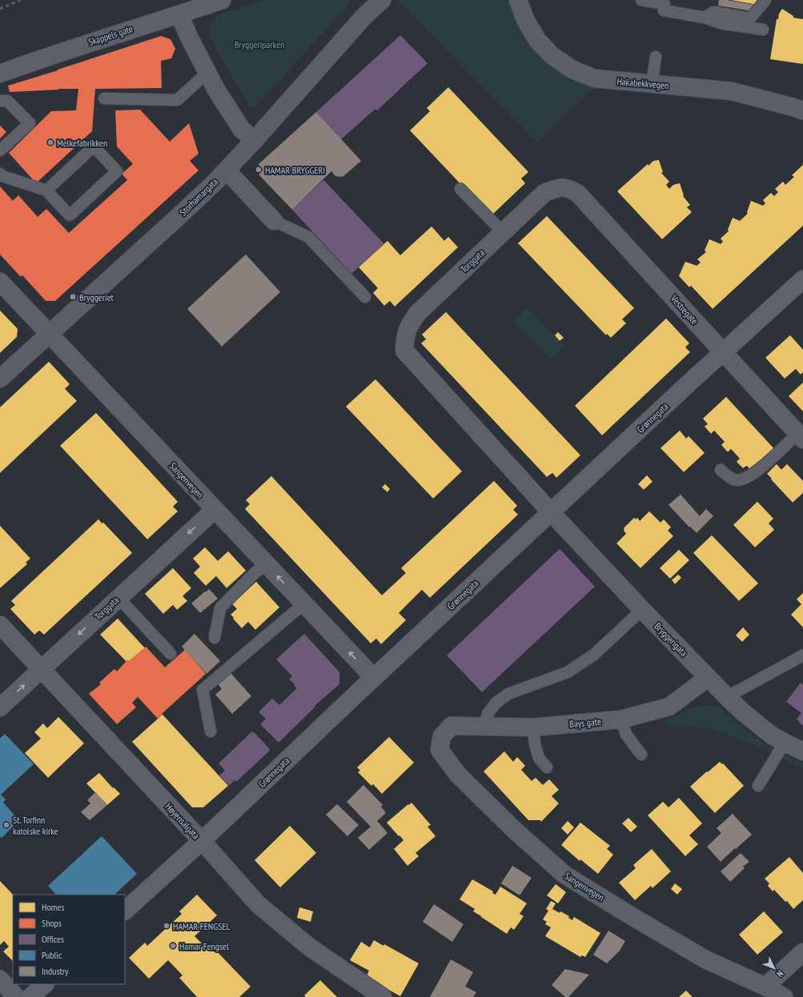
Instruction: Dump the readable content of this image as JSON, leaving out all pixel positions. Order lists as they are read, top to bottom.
{
  "streets": {
    "main road": ["Hakabekkvegen", "Storhamargata", "Grønnegata"],
    "street": [
      "Skappels gate",
      "Torggata",
      "Vestregate",
      "Sangenvegen",
      "Bryggerigata",
      "Bays gate",
      "Høyensalgata"
    ]
  },
  "crossings": [
    ["Storhamargata", "Sangenvegen"],
    ["Torggata", "Vestregate"],
    ["Torggata", "Sangenvegen"],
    ["Torggata", "Bryggerigata"],
    ["Torggata", "Høyensalgata"],
    ["Vestregate", "Grønnegata"],
    ["Grønnegata", "Sangenvegen"],
    ["Grønnegata", "Bryggerigata"],
    ["Grønnegata", "Høyensalgata"],
    ["Sangenvegen", "Bays gate"],
    ["Bryggerigata", "Bays gate"]
  ],
  "parks": ["Bryggeriparken"],
  "places": {
    "other": [
      "Melkefabrikken",
      "HAMAR BRYGGERI",
      "St. Torfinn katolske kirke",
      "HAMAR FENGSEL",
      "Hamar Fengsel"
    ],
    "transit": ["Bryggeriet"]
  },
  "legend": [
    "Homes",
    "Shops",
    "Offices",
    "Public",
    "Industry"
  ],
  "north": "bottom right"
}
